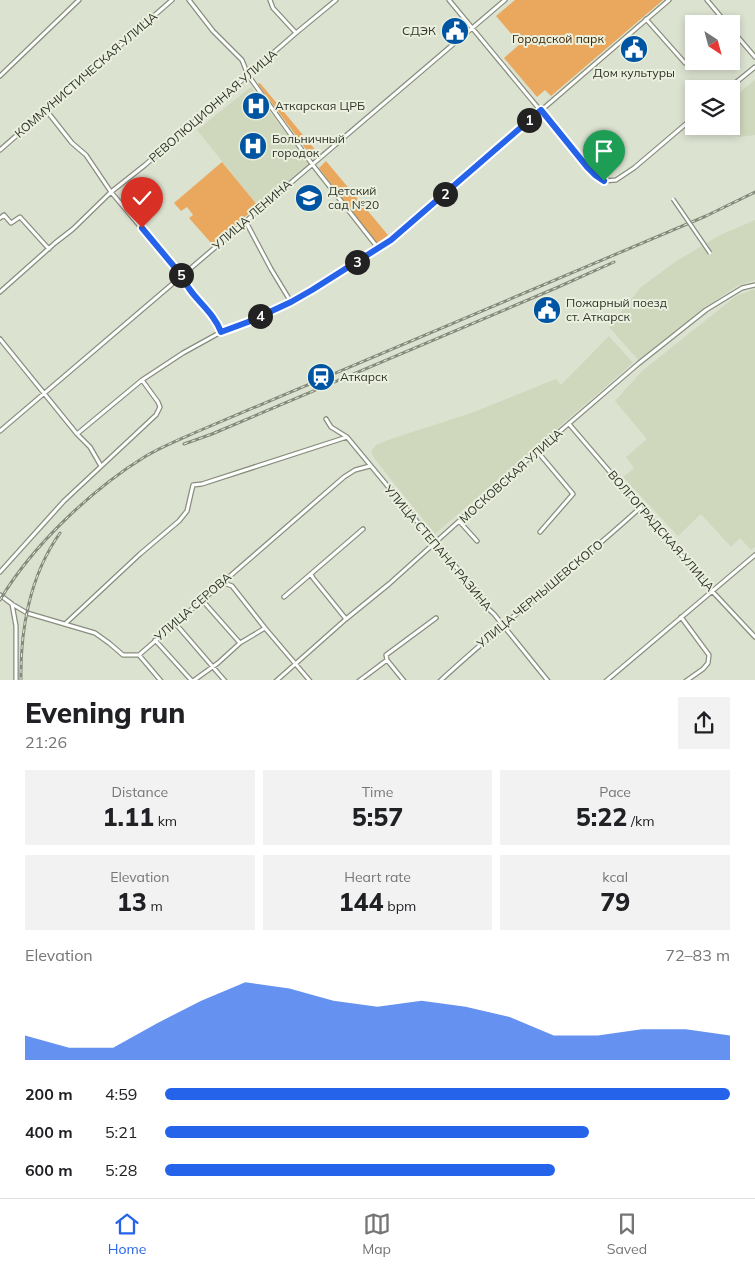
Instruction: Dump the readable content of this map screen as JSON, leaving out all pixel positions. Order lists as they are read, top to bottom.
{
  "streets": {
    "street": [
      "КОММУНИСТИЧЕСКАЯ УЛИЦА",
      "РЕВОЛЮЦИОННАЯ УЛИЦА",
      "УЛИЦА ЛЕНИНА",
      "МОСКОВСКАЯ УЛИЦА",
      "ВОЛГОГРАДСКАЯ УЛИЦА",
      "УЛИЦА СТЕПАНА РАЗИНА",
      "УЛИЦА ЧЕРНЫШЕВСКОГО",
      "УЛИЦА СЕРОВА"
    ]
  },
  "crossings": [
    ["МОСКОВСКАЯ УЛИЦА", "ВОЛГОГРАДСКАЯ УЛИЦА"],
    ["МОСКОВСКАЯ УЛИЦА", "УЛИЦА СТЕПАНА РАЗИНА"],
    ["ВОЛГОГРАДСКАЯ УЛИЦА", "УЛИЦА ЧЕРНЫШЕВСКОГО"],
    ["УЛИЦА СТЕПАНА РАЗИНА", "УЛИЦА ЧЕРНЫШЕВСКОГО"],
    ["УЛИЦА СТЕПАНА РАЗИНА", "УЛИЦА СЕРОВА"]
  ],
  "parks": ["Городской парк"],
  "places": {
    "public building": ["СДЭК", "Дом культуры", "Пожарный поезд ст. Аткарск"],
    "hospital": ["Аткарская ЦРБ", "Больничный городок"],
    "school or university": ["Детский сад №20"],
    "station": ["Аткарск"]
  },
  "north": "bottom right",
  "page": {
    "pins": [
      "1",
      "2",
      "3",
      "5",
      "4"
    ],
    "heading": ["Evening run", "21:26"],
    "stats": [
      ["Distance", "1.11 km"],
      ["Time", "5:57"],
      ["Pace", "5:22 /km"],
      ["Elevation", "13 m"],
      ["Heart rate", "144 bpm"],
      ["kcal", "79"]
    ],
    "chart": ["Elevation", "72–83 m"],
    "list": [
      {
        "name": "200 m",
        "note": "4:59"
      },
      {
        "name": "400 m",
        "note": "5:21"
      },
      {
        "name": "600 m",
        "note": "5:28"
      }
    ],
    "tabs": ["Home", "Map", "Saved"]
  }
}
